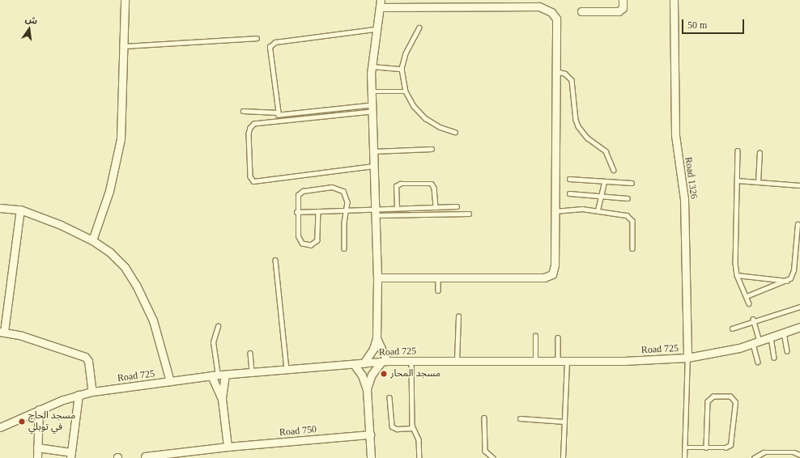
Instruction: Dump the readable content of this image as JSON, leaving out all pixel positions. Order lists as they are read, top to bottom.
{
  "streets": {
    "street": ["Road 1326", "Road 725", "Road 750"]
  },
  "crossings": [
    ["Road 1326", "Road 725"]
  ],
  "places": ["مسجد المحار", "مسجد الحاج في توبلي"],
  "scale_bar": "50 m",
  "north": "top"
}
